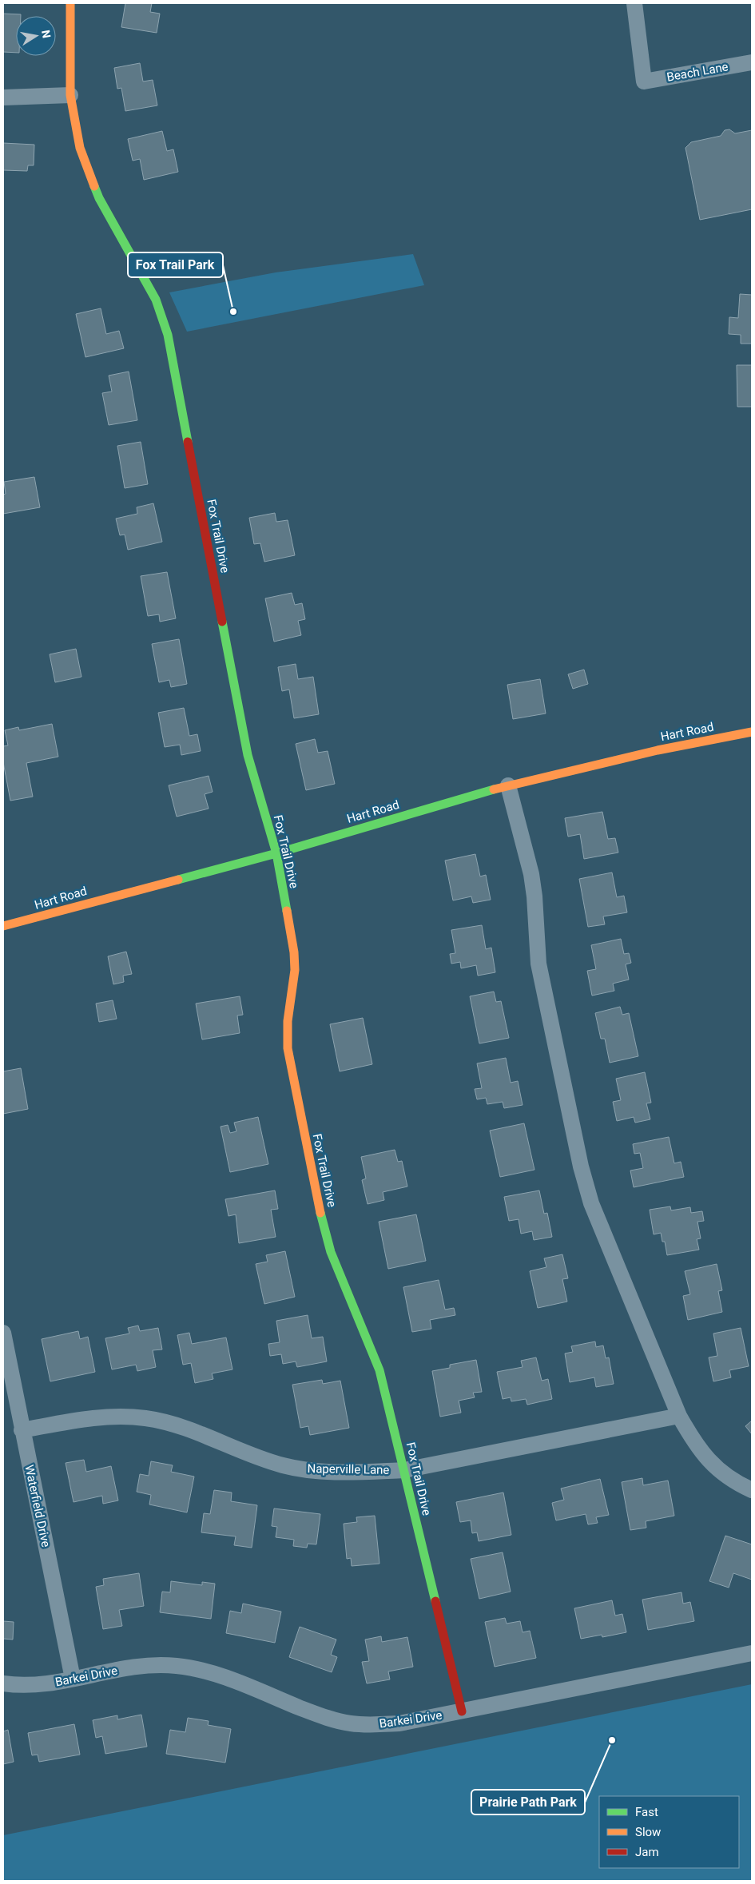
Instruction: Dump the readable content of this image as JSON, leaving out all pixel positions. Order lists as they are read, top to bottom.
{
  "streets": {
    "street": [
      "Beach Lane",
      "Fox Trail Drive",
      "Hart Road",
      "Naperville Lane",
      "Waterfield Drive",
      "Barkei Drive"
    ]
  },
  "crossings": [
    ["Fox Trail Drive", "Hart Road"],
    ["Fox Trail Drive", "Naperville Lane"],
    ["Fox Trail Drive", "Barkei Drive"],
    ["Naperville Lane", "Waterfield Drive"],
    ["Waterfield Drive", "Barkei Drive"]
  ],
  "places": ["Fox Trail Park", "Prairie Path Park"],
  "legend": ["Fast", "Slow", "Jam"],
  "north": "right"
}
